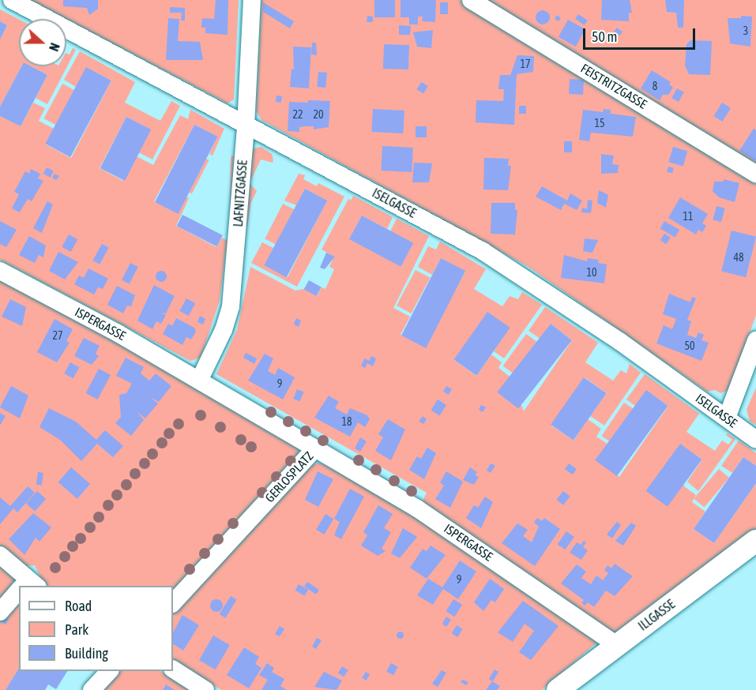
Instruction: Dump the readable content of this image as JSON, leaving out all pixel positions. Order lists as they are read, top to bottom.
{
  "streets": {
    "street": [
      "FEISTRITZGASSE",
      "LAFNITZGASSE",
      "ISELGASSE",
      "ISPERGASSE",
      "GERLOSPLATZ",
      "ILLGASSE"
    ]
  },
  "crossings": [
    ["LAFNITZGASSE", "ISELGASSE"],
    ["LAFNITZGASSE", "ISPERGASSE"],
    ["LAFNITZGASSE", "GERLOSPLATZ"],
    ["ISPERGASSE", "GERLOSPLATZ"],
    ["ISPERGASSE", "ILLGASSE"]
  ],
  "house_numbers": [
    "3",
    "17",
    "8",
    "22",
    "20",
    "15",
    "11",
    "48",
    "10",
    "27",
    "50",
    "9",
    "18",
    "9"
  ],
  "legend": ["Road", "Park", "Building"],
  "scale_bar": "50 m",
  "north": "right"
}
